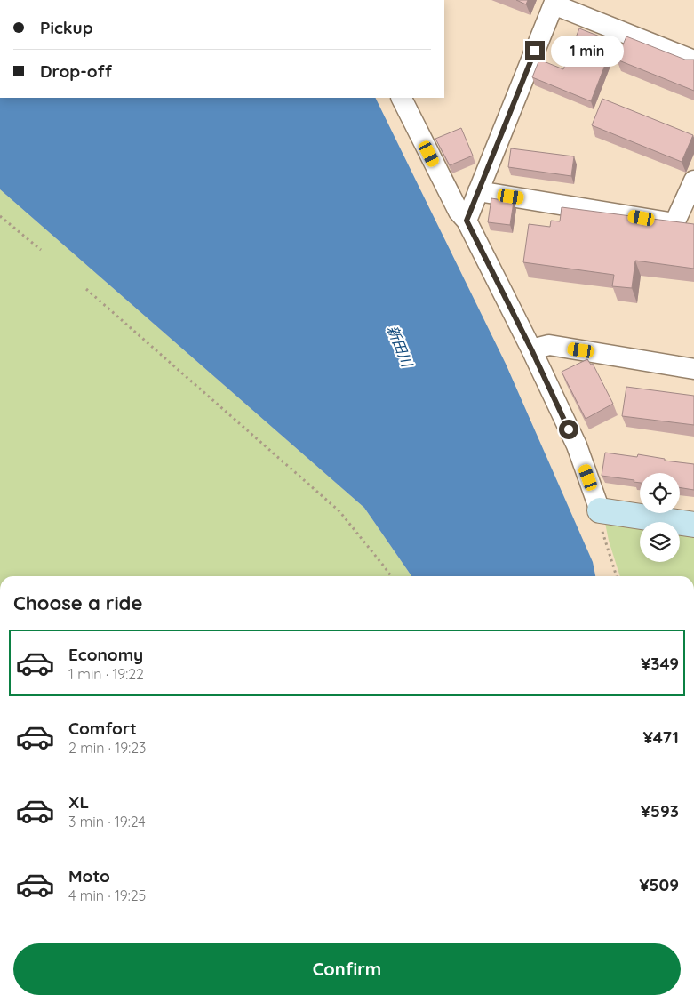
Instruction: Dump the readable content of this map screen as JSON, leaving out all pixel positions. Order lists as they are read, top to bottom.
{
  "water": ["新田川"],
  "page": {
    "banner": ["Pickup", "Drop-off"],
    "bubble": "1 min",
    "heading": "Choose a ride",
    "list": [
      {
        "name": "Economy",
        "note": "1 min · 19:22",
        "value": "¥349"
      },
      {
        "name": "Comfort",
        "note": "2 min · 19:23",
        "value": "¥471"
      },
      {
        "name": "XL",
        "note": "3 min · 19:24",
        "value": "¥593"
      },
      {
        "name": "Moto",
        "note": "4 min · 19:25",
        "value": "¥509"
      }
    ],
    "buttons": "Confirm"
  }
}
